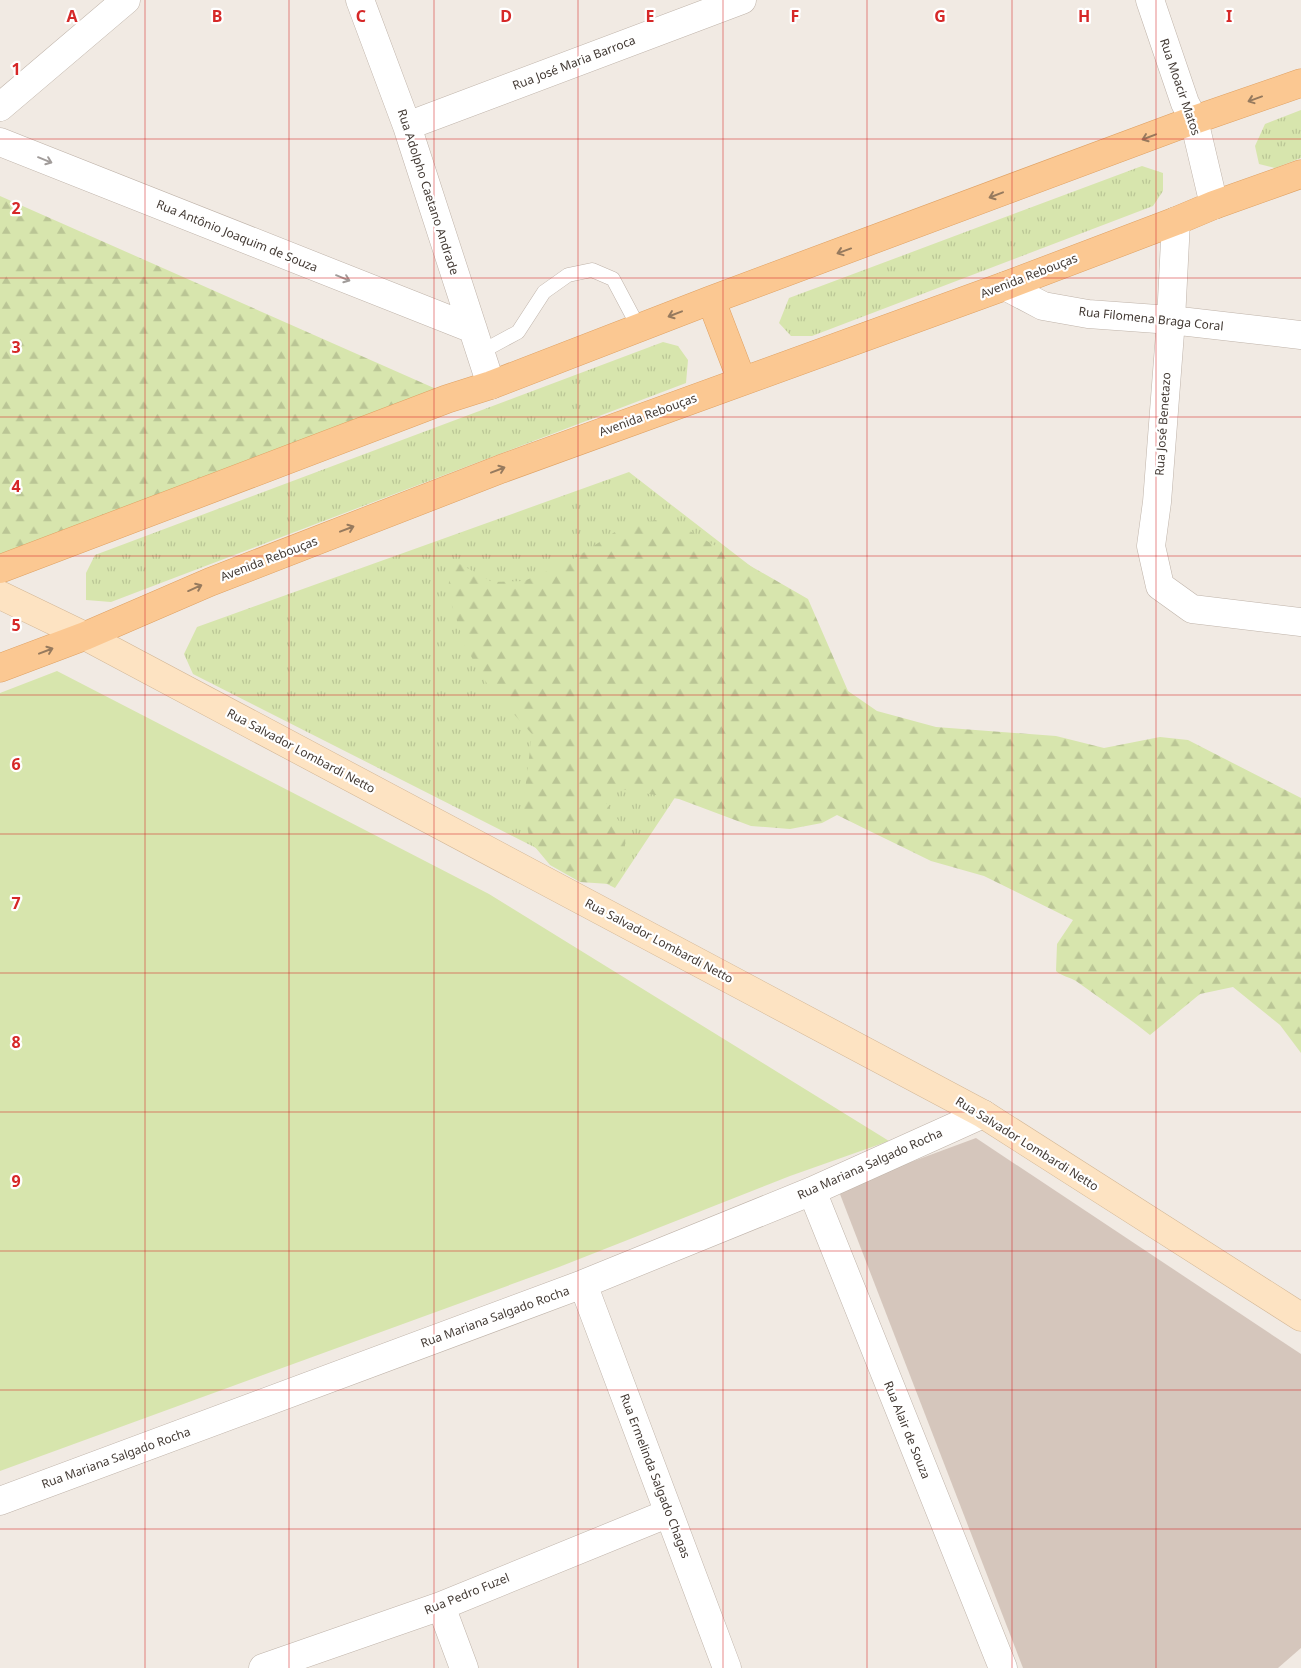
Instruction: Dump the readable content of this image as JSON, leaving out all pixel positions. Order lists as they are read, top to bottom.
{
  "streets": {
    "main road": ["Avenida Rebouças"],
    "street": [
      "Rua José Maria Barroca",
      "Rua Moacir Matos",
      "Rua Adolpho Caetano Andrade",
      "Rua Antônio Joaquim de Souza",
      "Rua Filomena Braga Coral",
      "Rua José Benetazo",
      "Rua Salvador Lombardi Netto",
      "Rua Mariana Salgado Rocha",
      "Rua Alair de Souza",
      "Rua Ermelinda Salgado Chagas",
      "Rua Pedro Fuzel"
    ]
  },
  "crossings": [
    ["Rua José Maria Barroca", "Rua Adolpho Caetano Andrade"],
    ["Rua Moacir Matos", "Avenida Rebouças"],
    ["Rua Adolpho Caetano Andrade", "Rua Antônio Joaquim de Souza"],
    ["Avenida Rebouças", "Rua Filomena Braga Coral"],
    ["Avenida Rebouças", "Rua José Benetazo"],
    ["Avenida Rebouças", "Rua Salvador Lombardi Netto"],
    ["Rua Filomena Braga Coral", "Rua José Benetazo"],
    ["Rua Salvador Lombardi Netto", "Rua Mariana Salgado Rocha"],
    ["Rua Mariana Salgado Rocha", "Rua Alair de Souza"],
    ["Rua Mariana Salgado Rocha", "Rua Ermelinda Salgado Chagas"],
    ["Rua Ermelinda Salgado Chagas", "Rua Pedro Fuzel"]
  ],
  "one_way": ["Rua Antônio Joaquim de Souza"],
  "grid": {
    "columns": [
      "A",
      "B",
      "C",
      "D",
      "E",
      "F",
      "G",
      "H",
      "I"
    ],
    "rows": [
      "1",
      "2",
      "3",
      "4",
      "5",
      "6",
      "7",
      "8",
      "9"
    ]
  }
}
